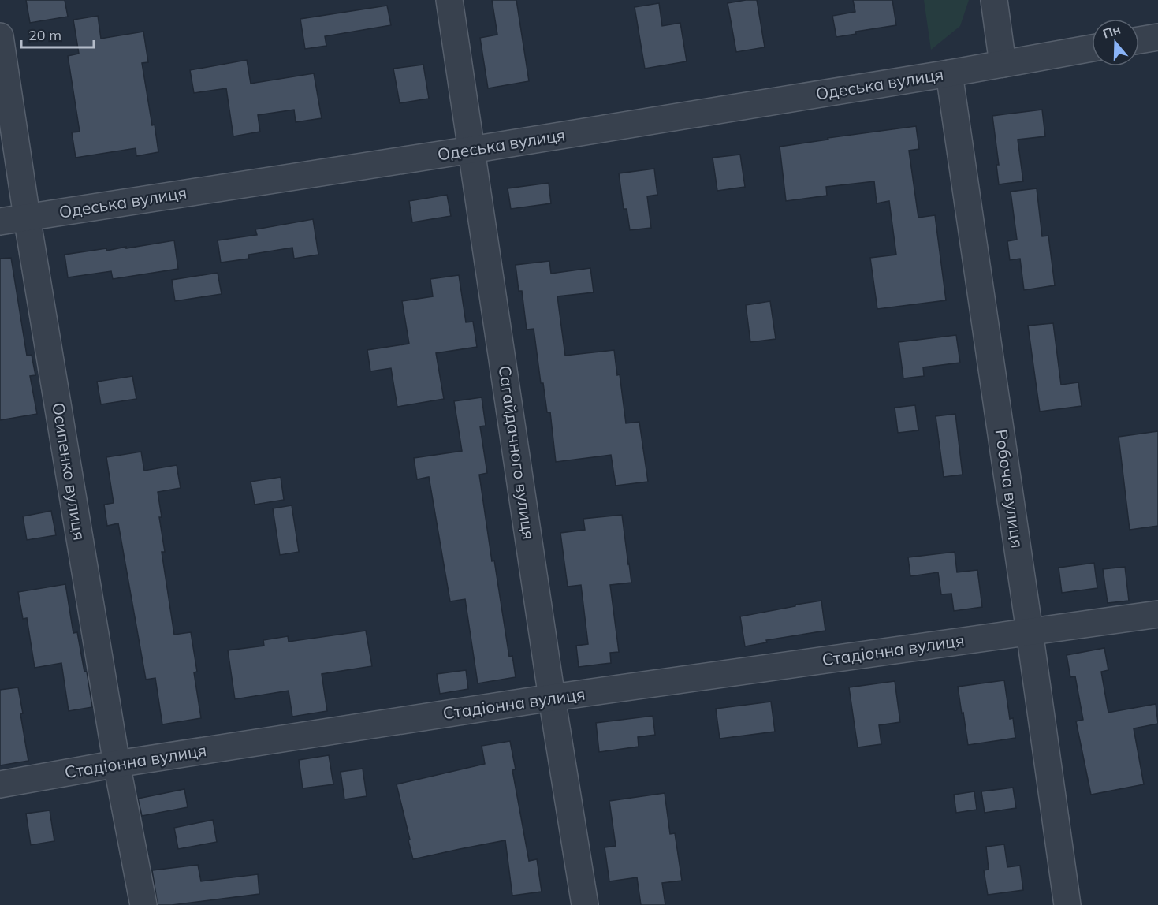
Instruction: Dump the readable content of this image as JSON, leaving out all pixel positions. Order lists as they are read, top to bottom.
{
  "streets": {
    "street": [
      "Одеська вулиця",
      "Сагайдачного вулиця",
      "Осипенко вулиця",
      "Робоча вулиця",
      "Стадіонна вулиця"
    ]
  },
  "crossings": [
    ["Одеська вулиця", "Сагайдачного вулиця"],
    ["Одеська вулиця", "Осипенко вулиця"],
    ["Одеська вулиця", "Робоча вулиця"],
    ["Сагайдачного вулиця", "Стадіонна вулиця"],
    ["Осипенко вулиця", "Стадіонна вулиця"],
    ["Робоча вулиця", "Стадіонна вулиця"]
  ],
  "scale_bar": "20 m",
  "north": "top"
}
